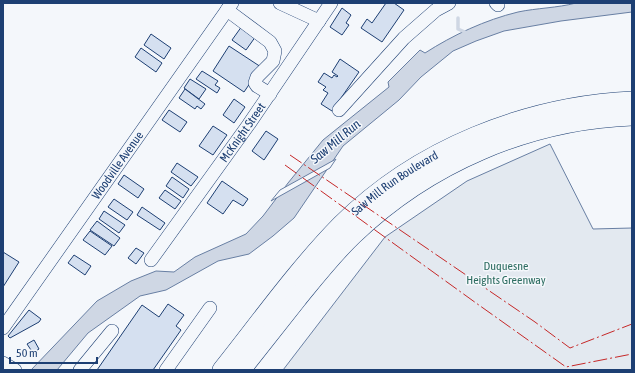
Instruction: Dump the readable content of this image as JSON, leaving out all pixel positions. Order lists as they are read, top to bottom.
{
  "streets": {
    "highway": ["Saw Mill Run Boulevard"],
    "street": ["McKnight Street", "Woodville Avenue"]
  },
  "water": ["Saw Mill Run"],
  "parks": ["Duquesne Heights Greenway"],
  "scale_bar": "50 m"
}
